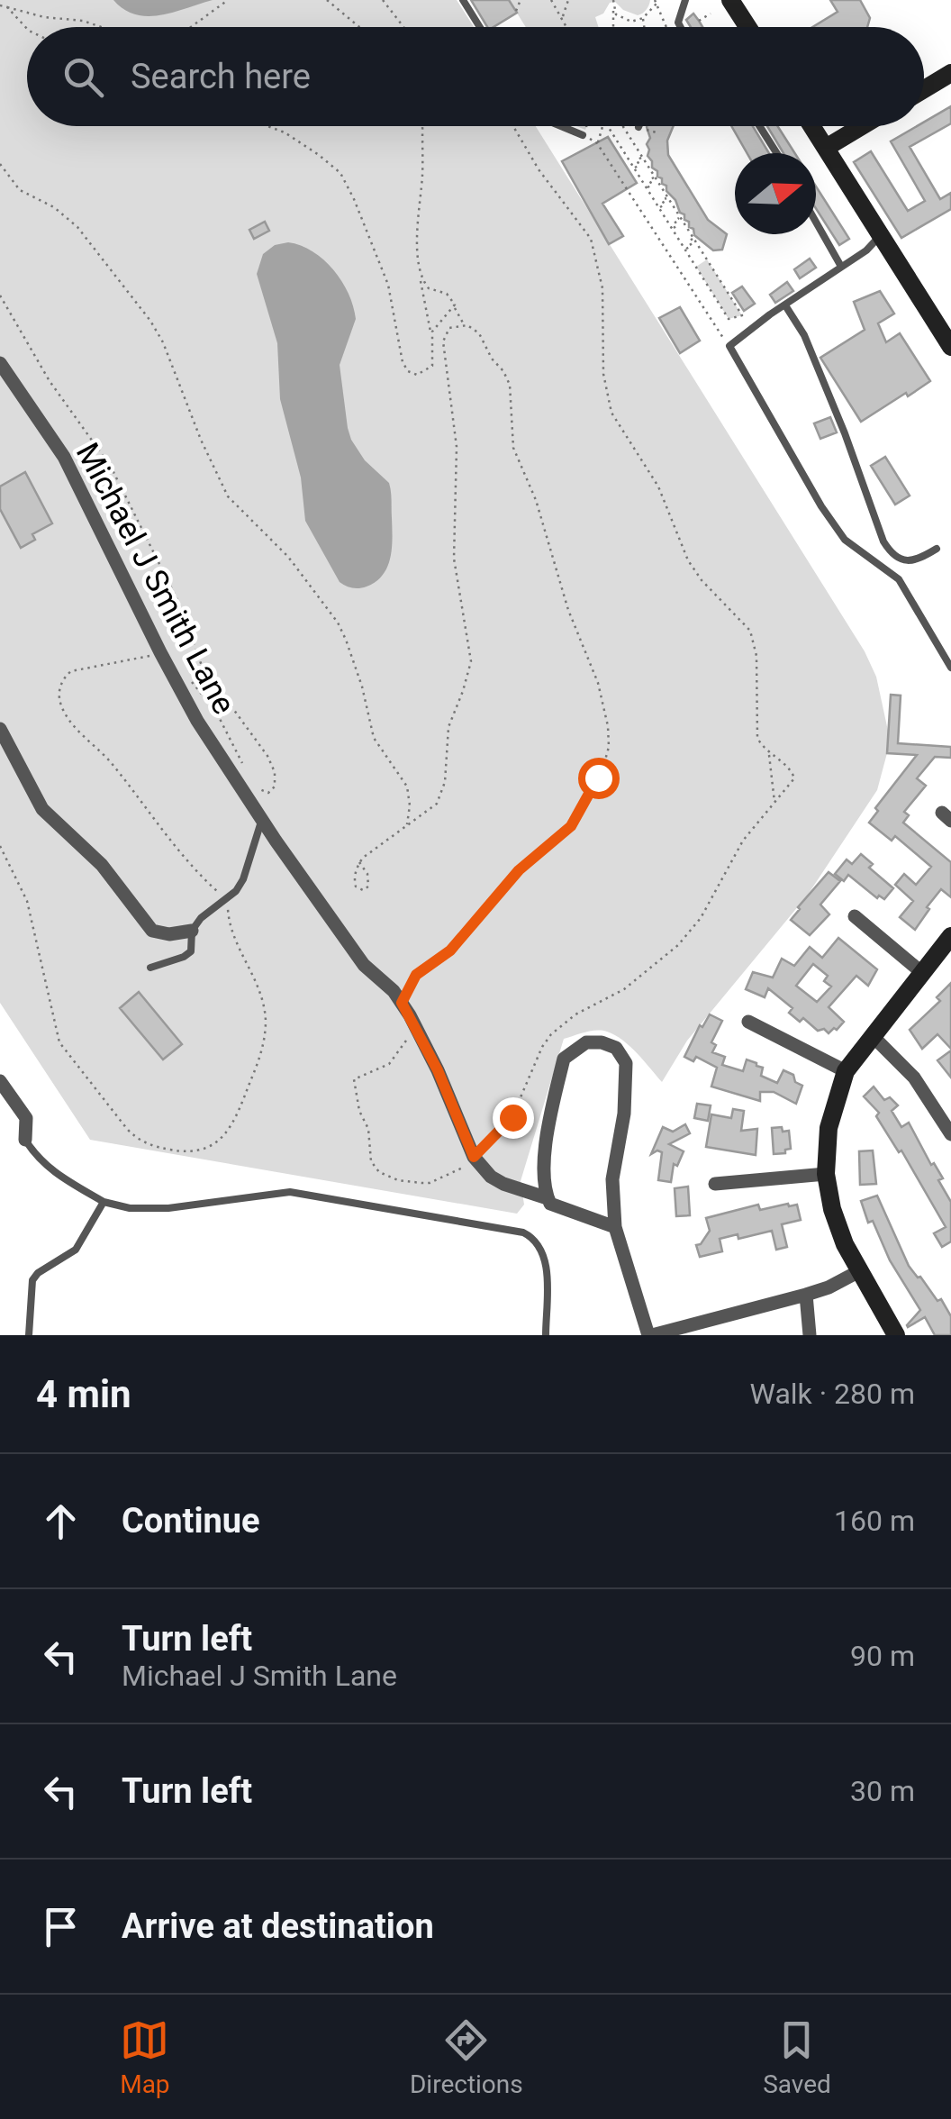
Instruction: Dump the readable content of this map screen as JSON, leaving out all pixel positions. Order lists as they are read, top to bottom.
{
  "streets": {
    "street": ["Michael J Smith Lane"]
  },
  "north": "right",
  "page": {
    "search": "Search here",
    "heading": ["4 min", "Walk · 280 m"],
    "list": [
      ["Continue", "160 m"],
      ["Turn left", "Michael J Smith Lane", "90 m"],
      ["Turn left", "30 m"],
      "Arrive at destination"
    ],
    "nav": ["Map", "Directions", "Saved"]
  }
}
